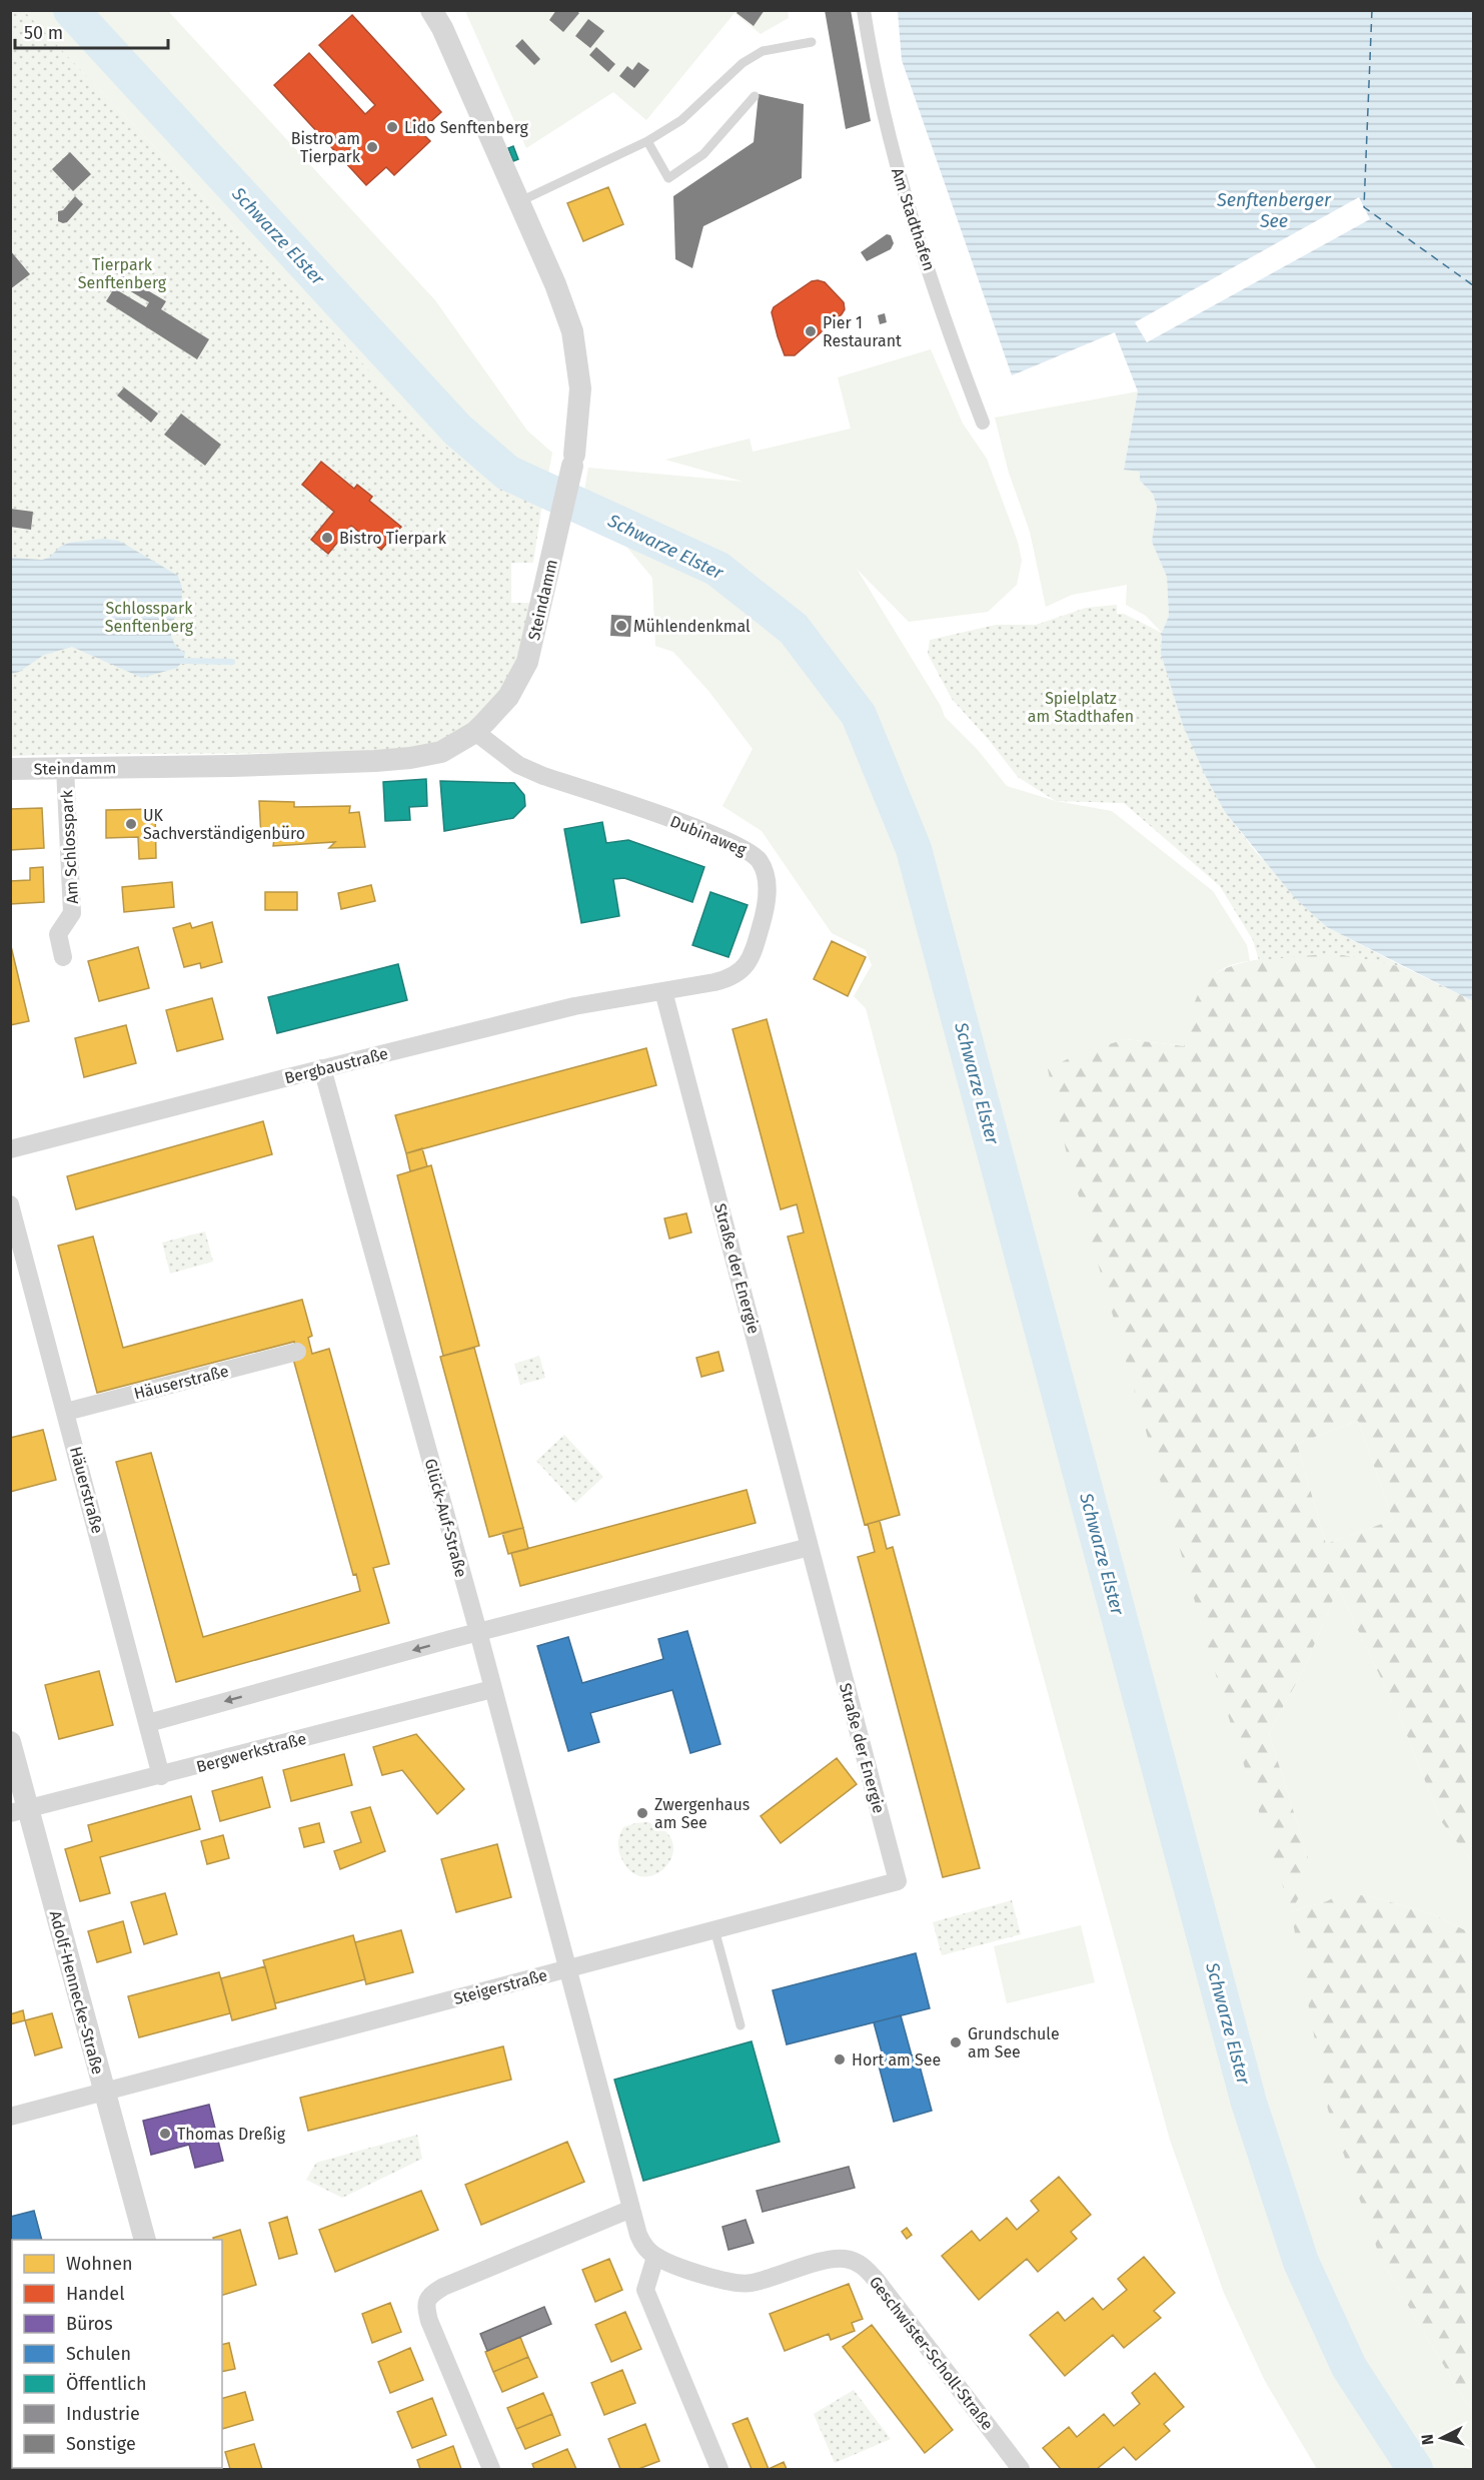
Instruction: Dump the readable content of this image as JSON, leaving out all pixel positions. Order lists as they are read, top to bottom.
{
  "streets": {
    "street": [
      "Am Stadthafen",
      "Steindamm",
      "Dubinaweg",
      "Am Schlosspark",
      "Bergbaustraße",
      "Straße der Energie",
      "Häuserstraße",
      "Häuerstraße",
      "Glück-Auf-Straße",
      "Bergwerkstraße",
      "Steigerstraße",
      "Adolf-Hennecke-Straße",
      "Geschwister-Scholl-Straße"
    ]
  },
  "crossings": [
    ["Steindamm", "Dubinaweg"],
    ["Steindamm", "Am Schlosspark"],
    ["Dubinaweg", "Bergbaustraße"],
    ["Dubinaweg", "Straße der Energie"],
    ["Bergbaustraße", "Straße der Energie"],
    ["Bergbaustraße", "Glück-Auf-Straße"],
    ["Straße der Energie", "Steigerstraße"],
    ["Häuserstraße", "Häuerstraße"],
    ["Häuerstraße", "Bergwerkstraße"],
    ["Glück-Auf-Straße", "Bergwerkstraße"],
    ["Glück-Auf-Straße", "Steigerstraße"],
    ["Bergwerkstraße", "Adolf-Hennecke-Straße"],
    ["Steigerstraße", "Adolf-Hennecke-Straße"]
  ],
  "water": ["Senftenberger See", "Schwarze Elster"],
  "parks": ["Tierpark Senftenberg", "Schlosspark Senftenberg", "Spielplatz am Stadthafen"],
  "places": [
    "Lido Senftenberg",
    "Bistro am Tierpark",
    "Pier 1 Restaurant",
    "Bistro Tierpark",
    "Mühlendenkmal",
    "UK Sachverständigenbüro",
    "Zwergenhaus am See",
    "Grundschule am See",
    "Hort am See",
    "Thomas Dreßig"
  ],
  "legend": [
    "Wohnen",
    "Handel",
    "Büros",
    "Schulen",
    "Öffentlich",
    "Industrie",
    "Sonstige"
  ],
  "scale_bar": "50 m",
  "north": "left"
}
